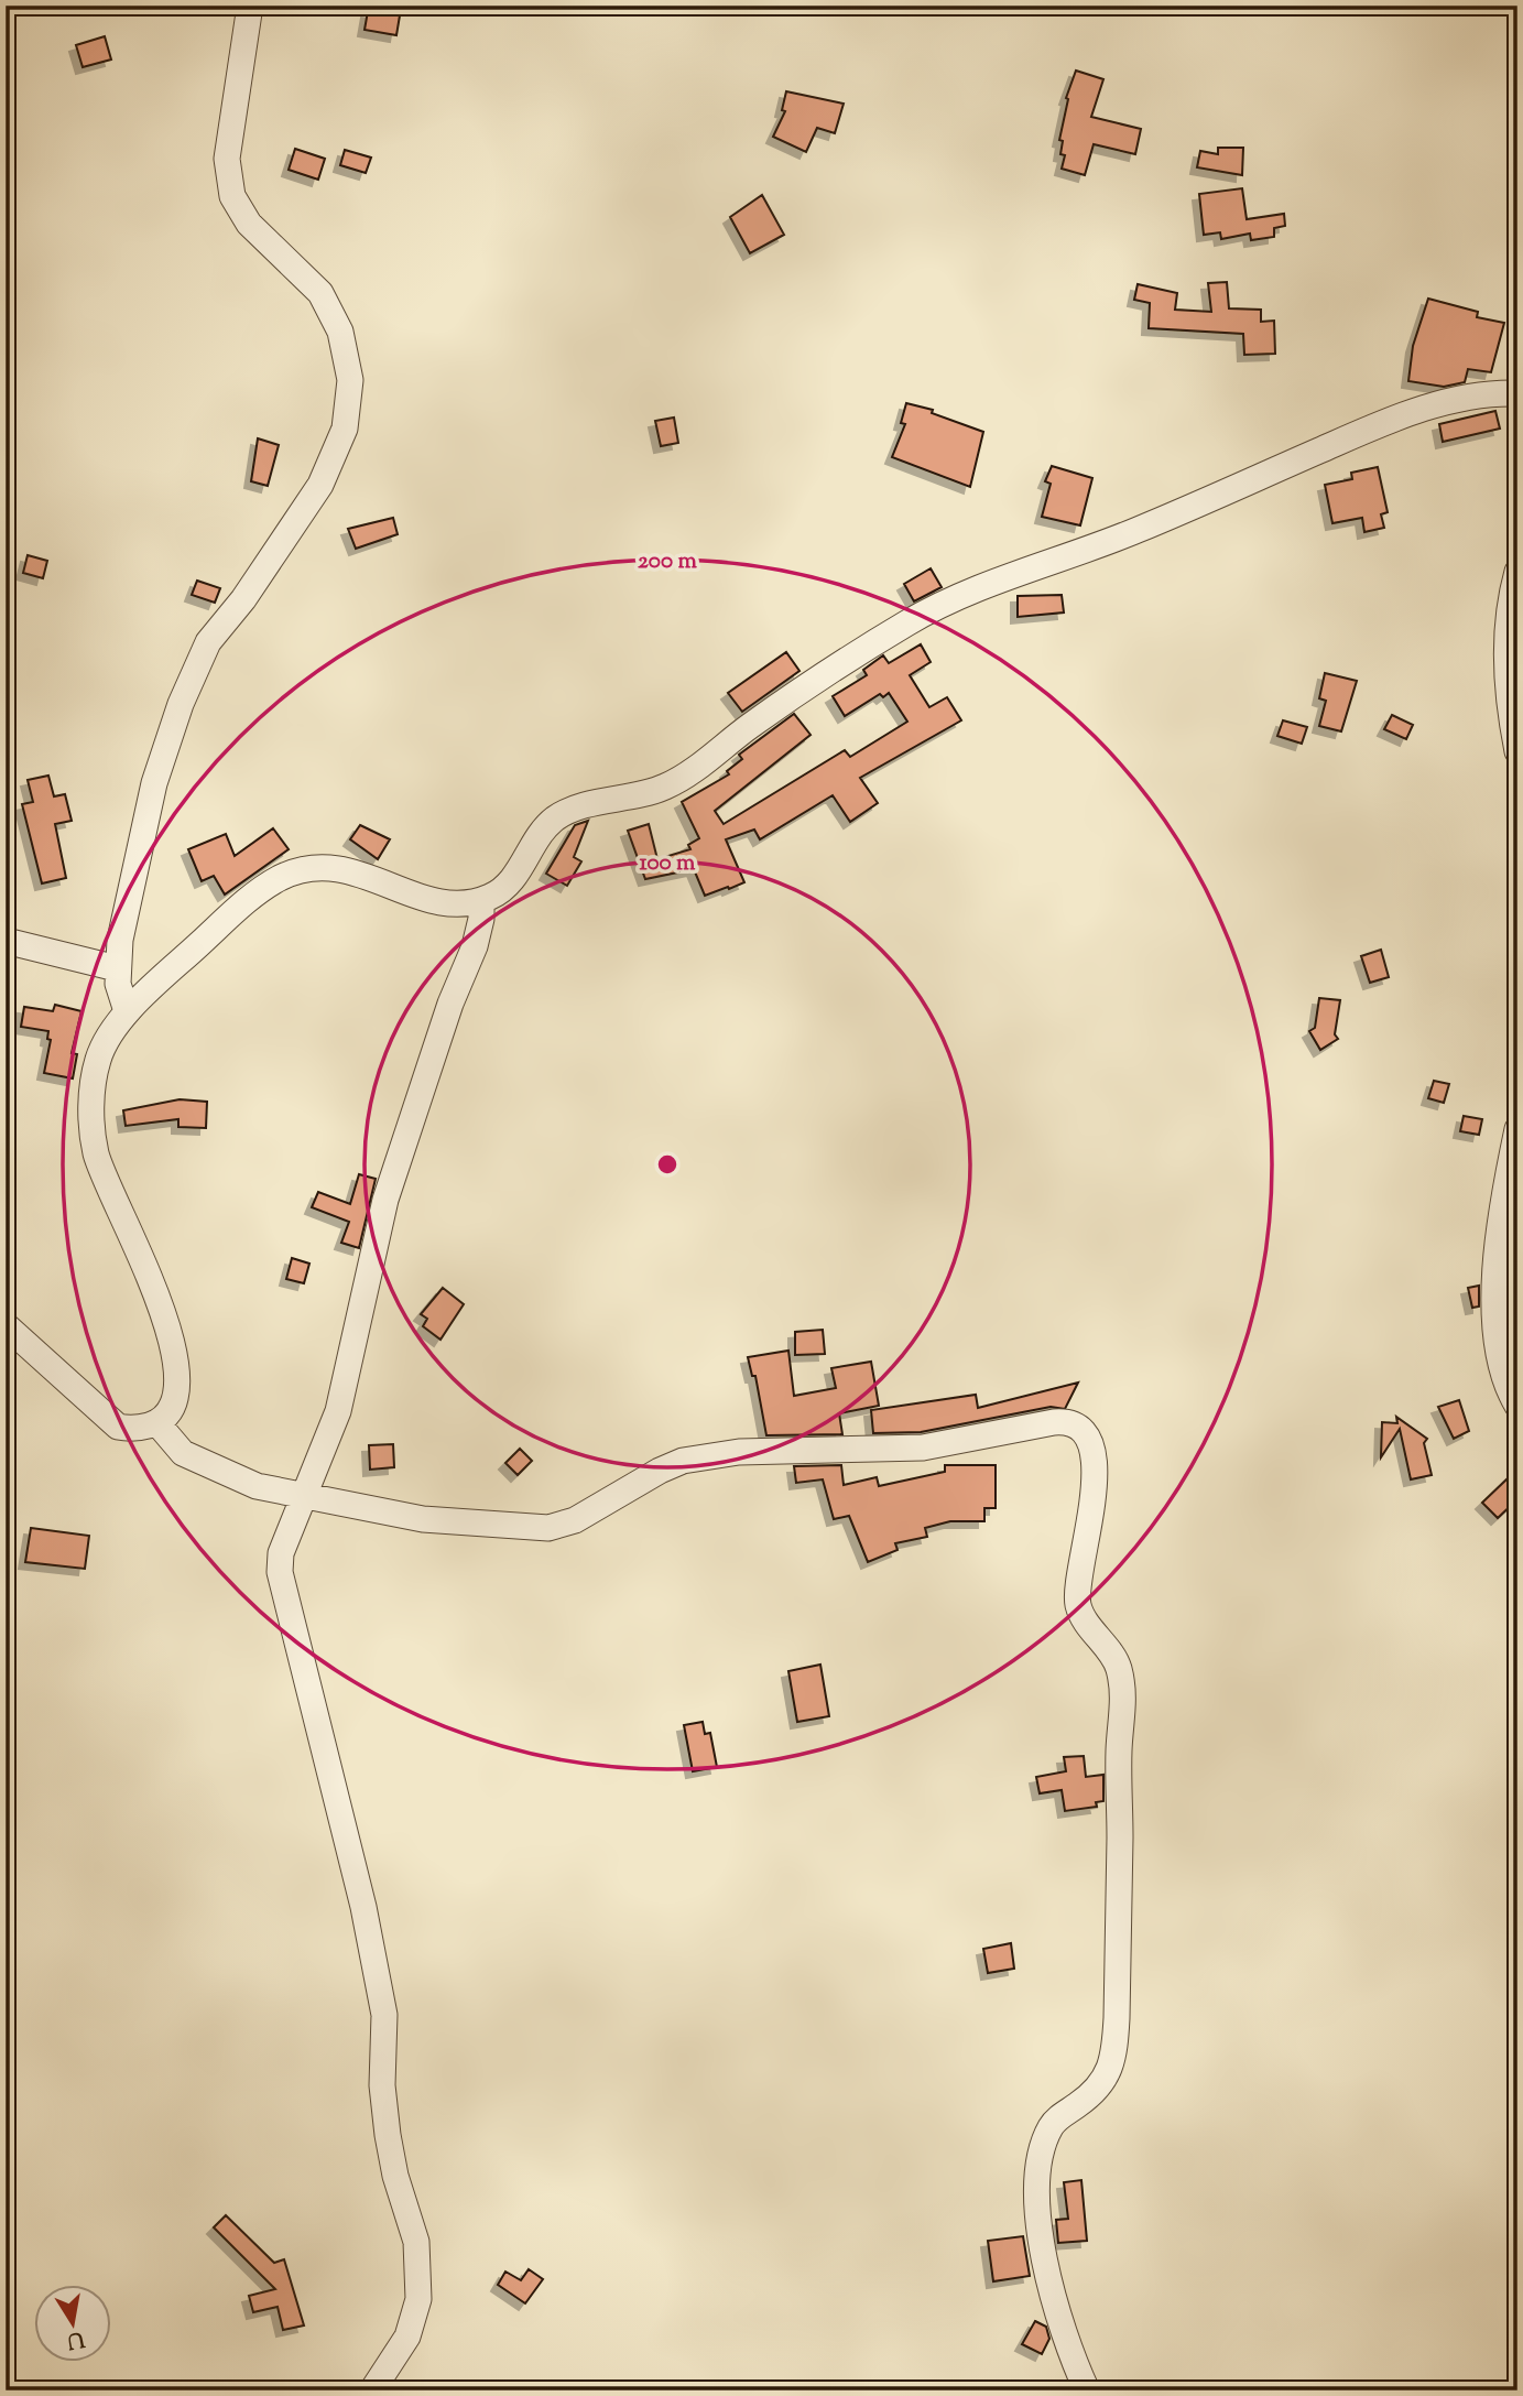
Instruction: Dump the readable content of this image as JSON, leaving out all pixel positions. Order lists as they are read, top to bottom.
{
  "north": "bottom",
  "rings": ["200 m", "100 m"]
}
